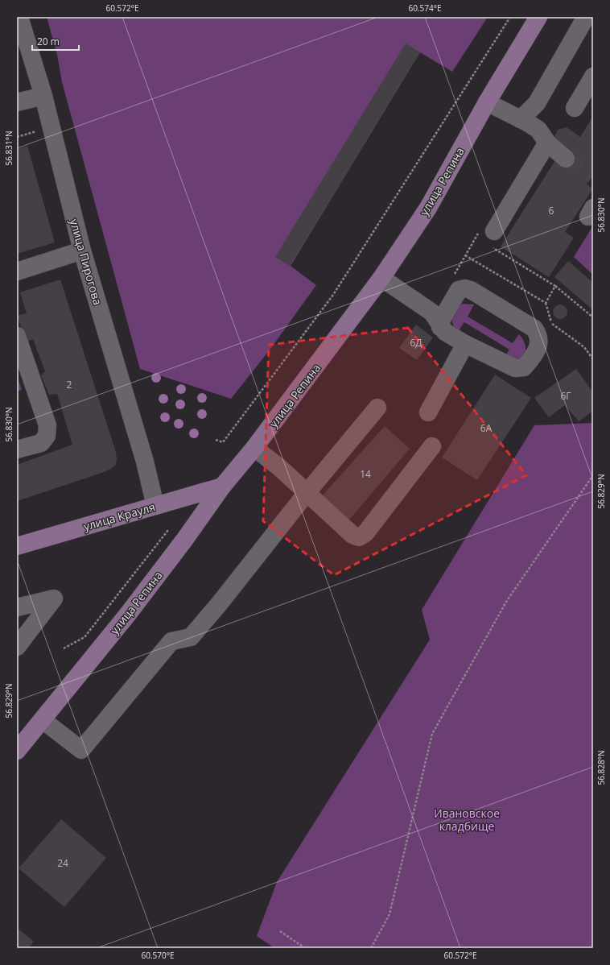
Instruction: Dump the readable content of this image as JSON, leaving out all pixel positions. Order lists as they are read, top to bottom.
{
  "streets": {
    "main road": ["улица Репина", "улица Крауля"],
    "street": ["улица Пирогова"]
  },
  "crossings": [
    ["улица Репина", "улица Крауля"],
    ["улица Пирогова", "улица Крауля"]
  ],
  "parks": ["Ивановское кладбище"],
  "house_numbers": [
    "6",
    "6Д",
    "2",
    "6Г",
    "6А",
    "14",
    "24"
  ],
  "scale_bar": "20 m",
  "coordinates": [
    "60.572°E",
    "60.574°E",
    "56.831°N",
    "56.830°N",
    "56.829°N",
    "56.828°N",
    "60.570°E"
  ]
}
